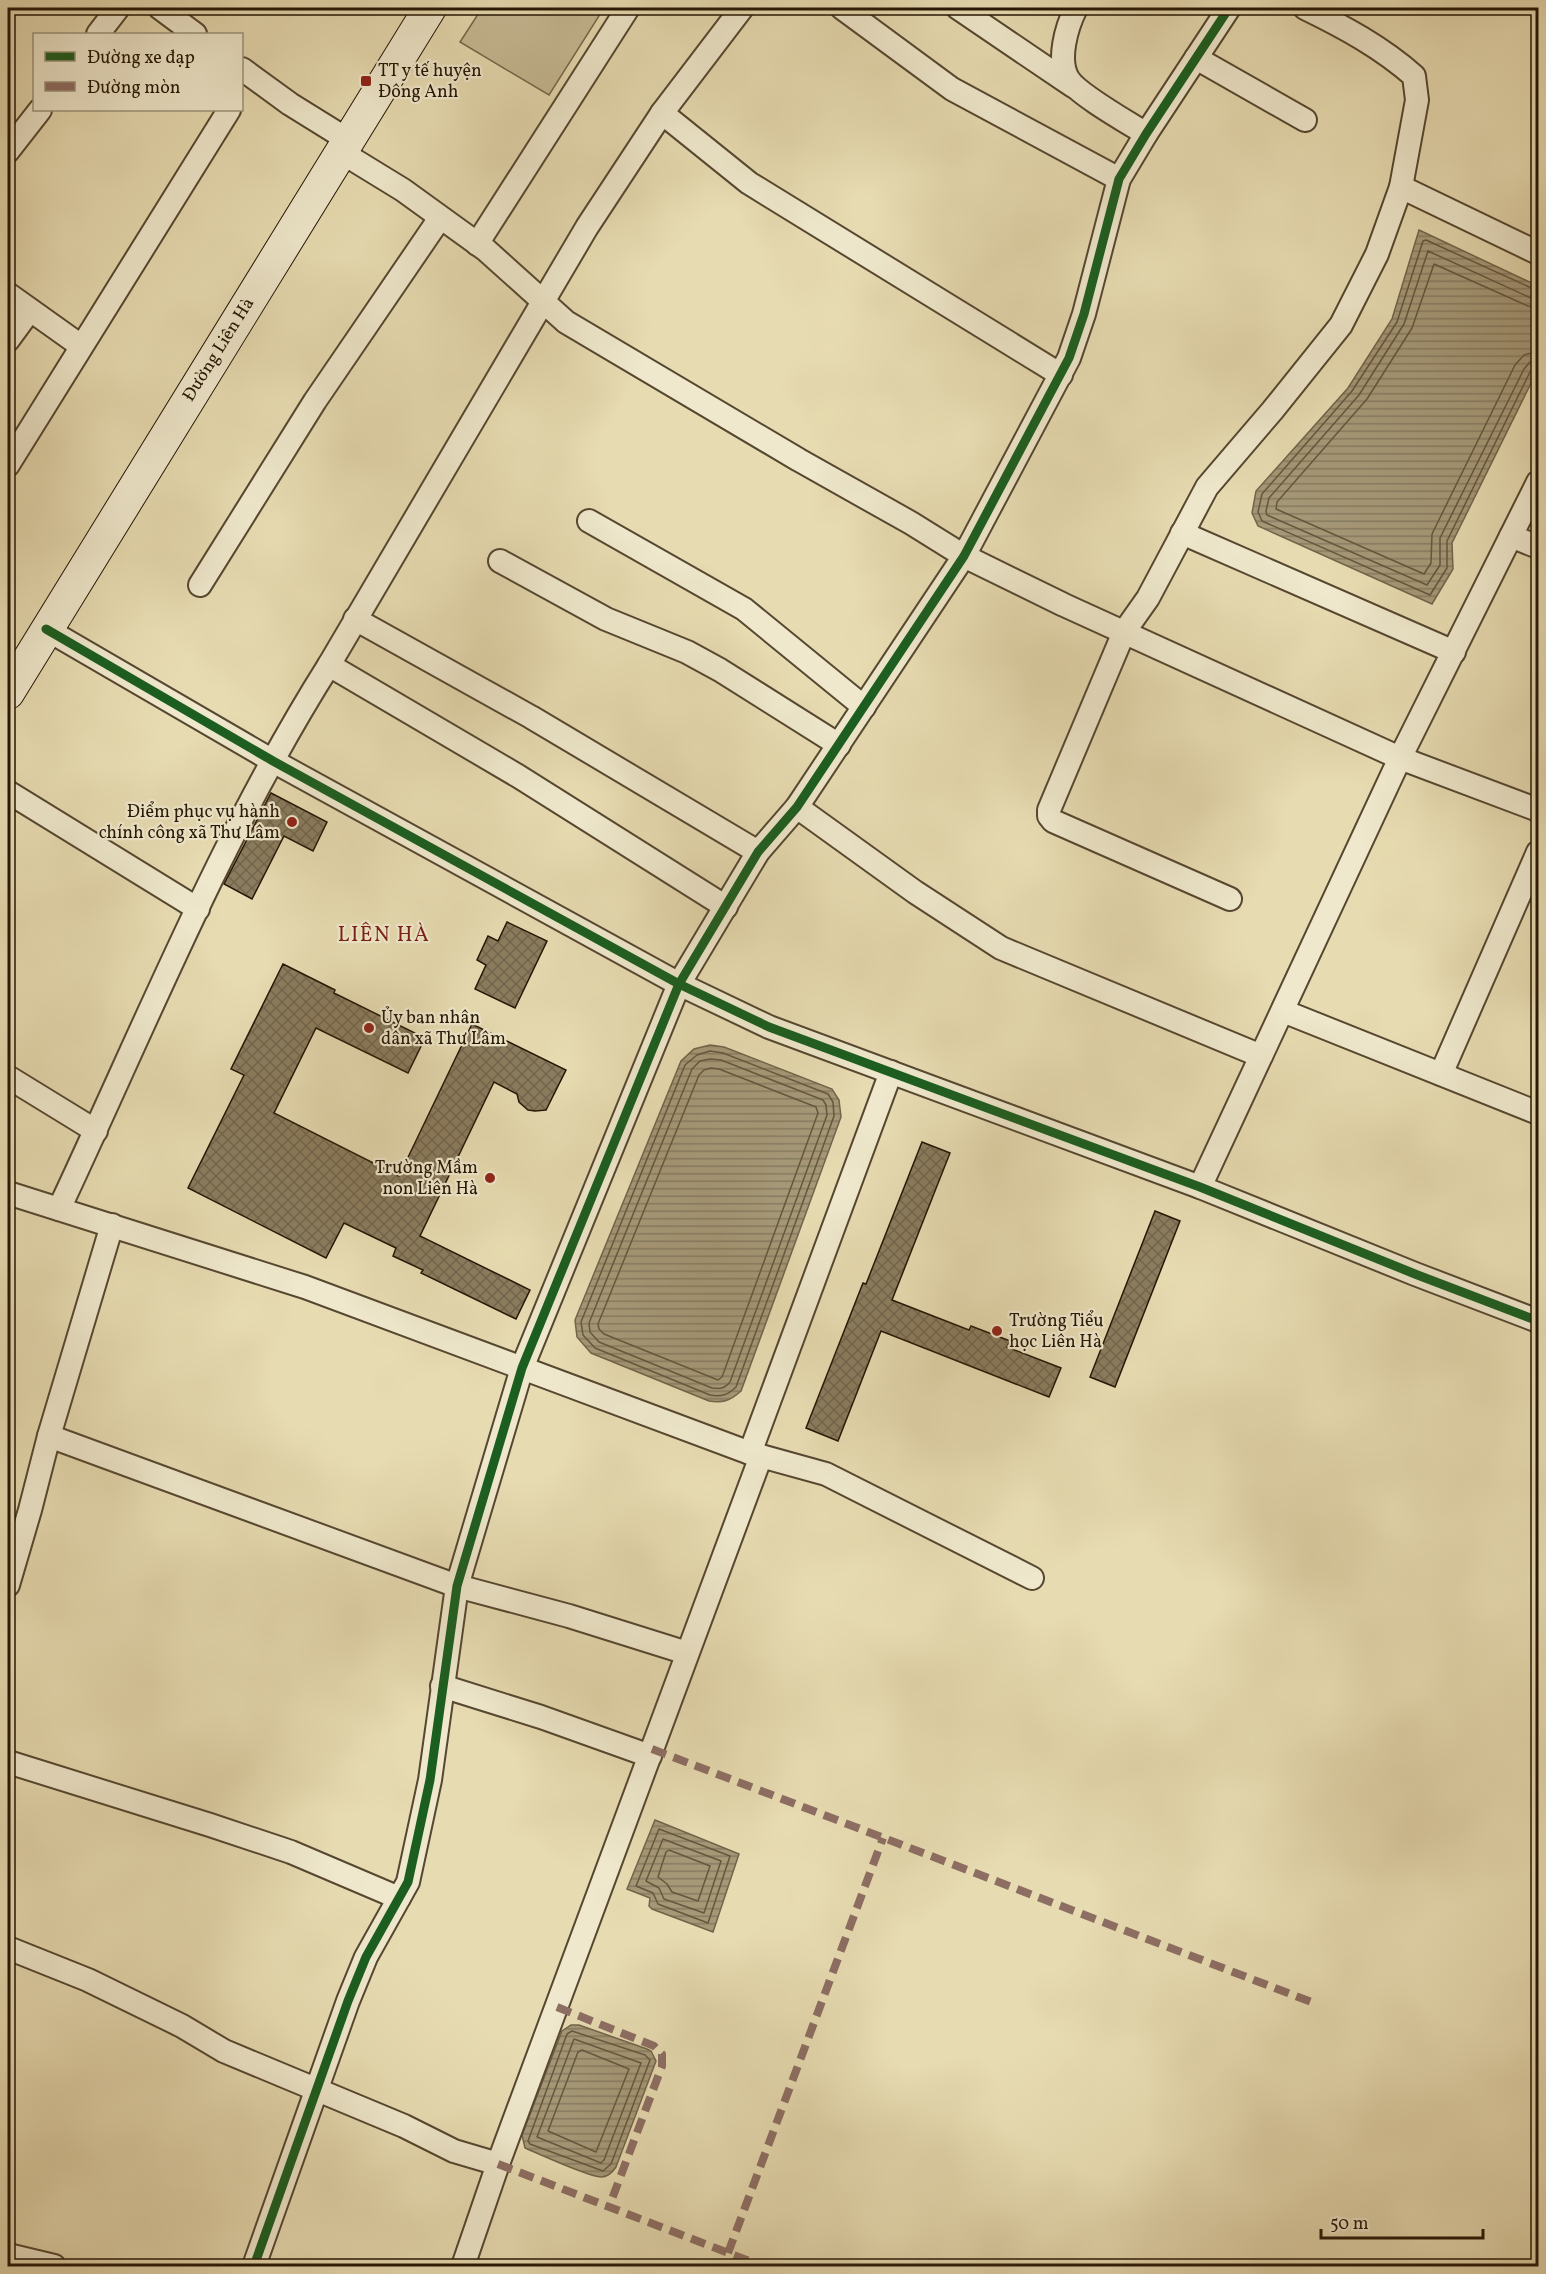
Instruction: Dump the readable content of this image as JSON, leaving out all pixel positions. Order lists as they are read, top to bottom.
{
  "streets": {
    "main road": ["Đường Liên Hà"]
  },
  "districts": ["LIÊN HÀ"],
  "places": {
    "transit": ["TT y tế huyện Đông Anh"],
    "other": [
      "Điểm phục vụ hành chính công xã Thư Lâm",
      "Ủy ban nhân dân xã Thư Lâm",
      "Trường Mầm non Liên Hà",
      "Trường Tiểu học Liên Hà"
    ]
  },
  "legend": ["Đường xe đạp", "Đường mòn"],
  "scale_bar": "50 m"
}
